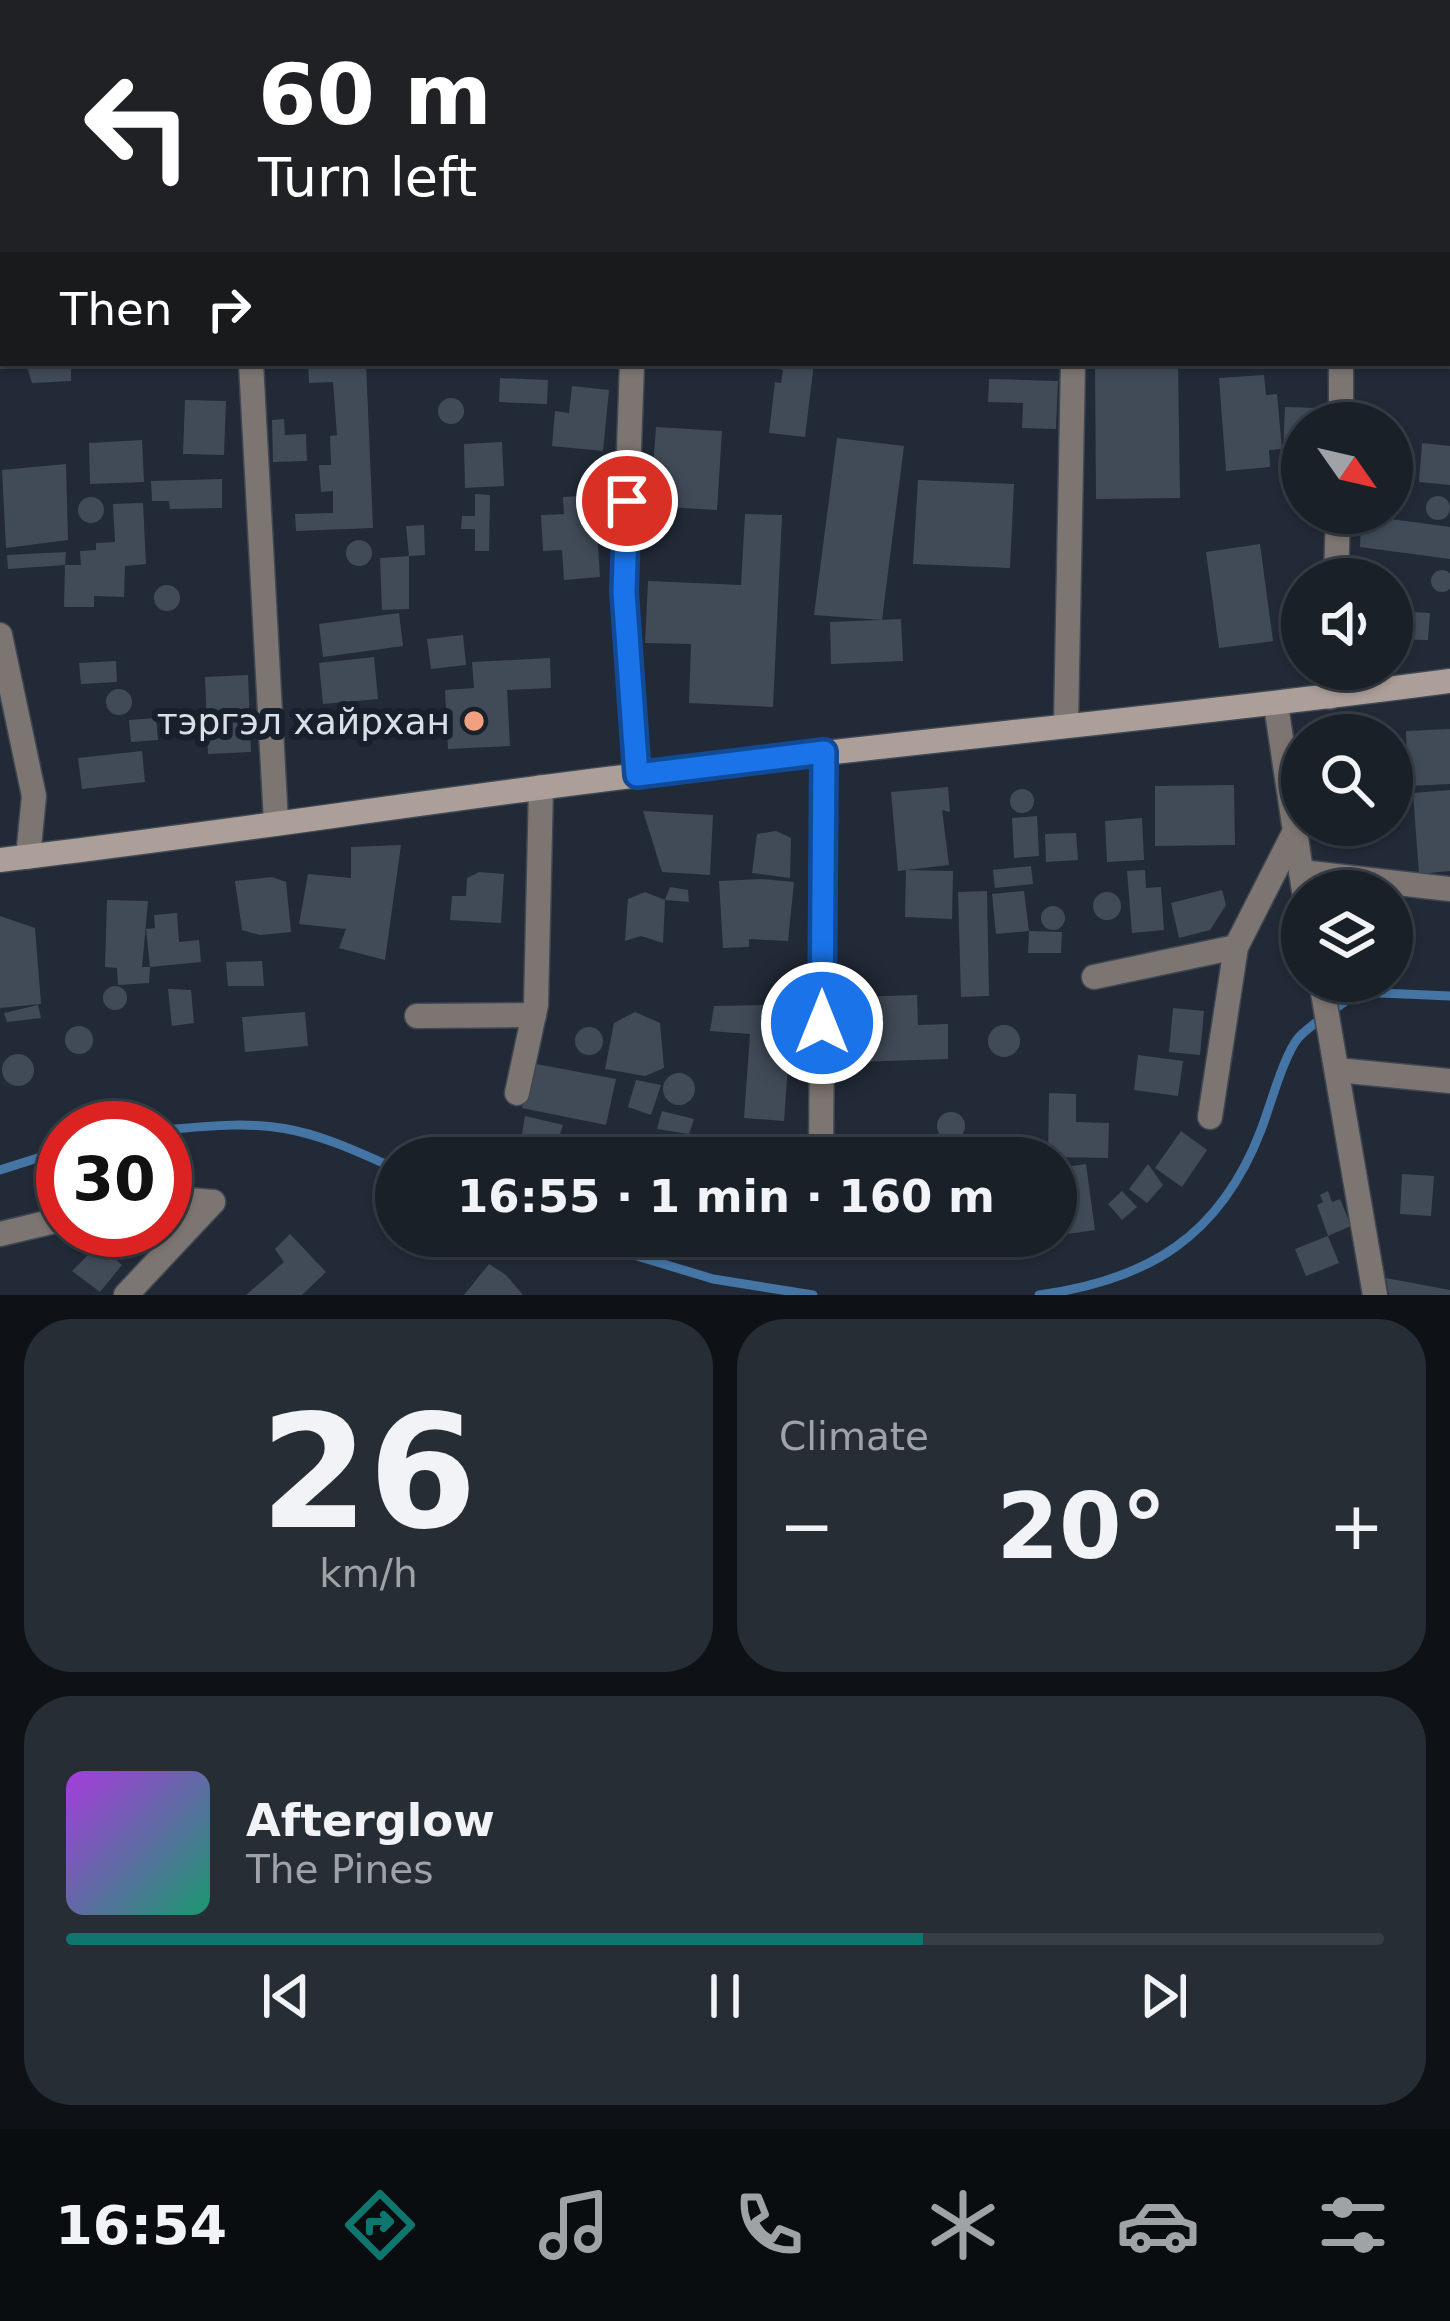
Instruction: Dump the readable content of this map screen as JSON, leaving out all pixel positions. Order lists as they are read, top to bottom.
{
  "places": ["тэргэл хайрхан"],
  "north": "bottom right",
  "page": {
    "turn": ["60 m", "Turn left"],
    "then": "Then",
    "limit": "30",
    "trip": "16:55 · 1 min · 160 m",
    "tile": [
      ["26", "km/h"],
      "Climate"
    ],
    "heat": ["−", "20°", "+"],
    "song": ["Afterglow", "The Pines"],
    "tabs": "16:54"
  }
}
